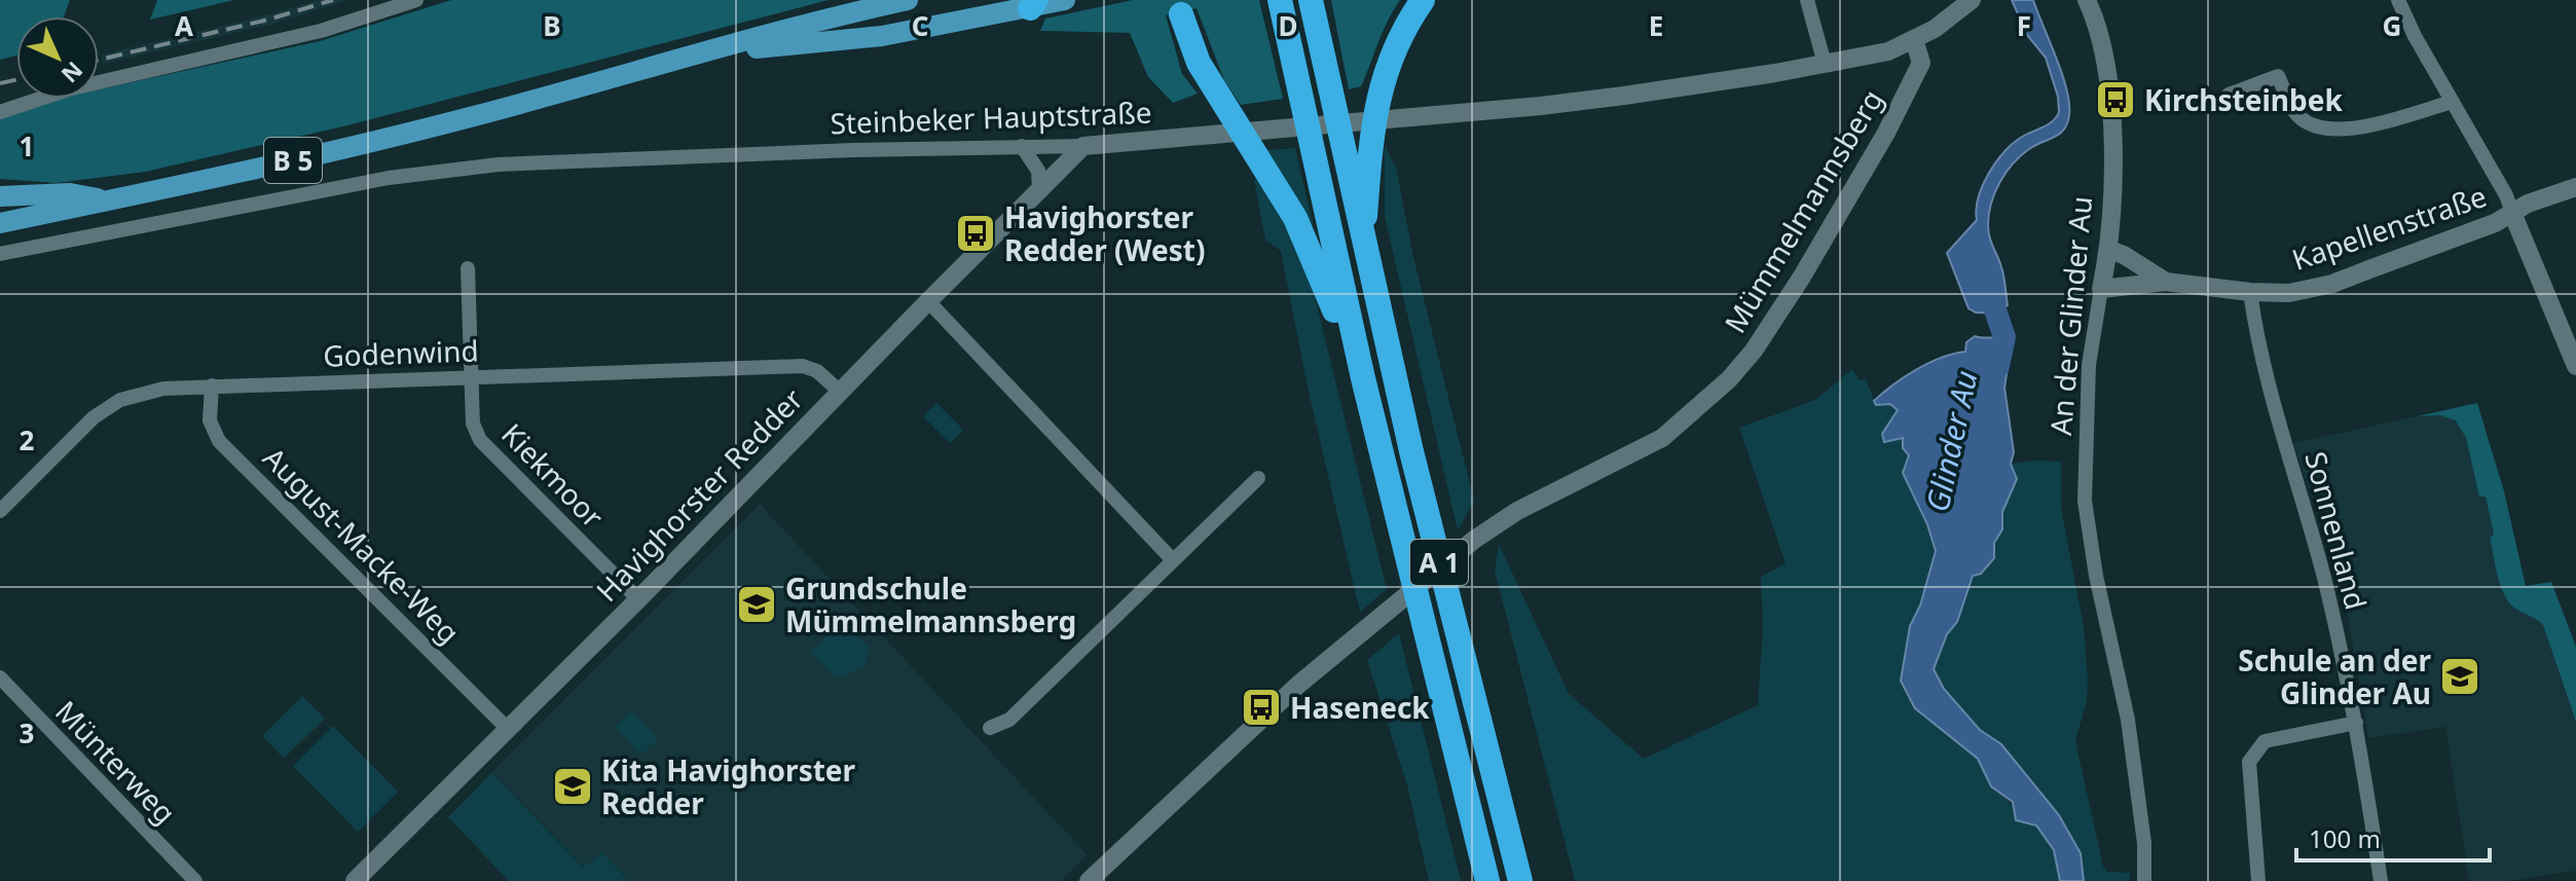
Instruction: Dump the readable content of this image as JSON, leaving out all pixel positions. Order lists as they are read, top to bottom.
{
  "streets": {
    "highway": ["A 1"],
    "main road": ["B 5"],
    "street": [
      "Steinbeker Hauptstraße",
      "Mümmelmannsberg",
      "Kapellenstraße",
      "An der Glinder Au",
      "Godenwind",
      "Kiekmoor",
      "Havighorster Redder",
      "Sonnenland",
      "August-Macke-Weg",
      "Münterweg"
    ]
  },
  "crossings": [
    ["Steinbeker Hauptstraße", "Mümmelmannsberg"],
    ["Steinbeker Hauptstraße", "Havighorster Redder"],
    ["Kapellenstraße", "An der Glinder Au"],
    ["Kapellenstraße", "Sonnenland"],
    ["Godenwind", "Kiekmoor"],
    ["Godenwind", "Havighorster Redder"],
    ["Godenwind", "August-Macke-Weg"],
    ["Kiekmoor", "Havighorster Redder"],
    ["Havighorster Redder", "August-Macke-Weg"]
  ],
  "water": ["Glinder Au"],
  "places": {
    "bus stop": ["Kirchsteinbek", "Havighorster Redder (West)", "Haseneck"],
    "school or university": ["Grundschule Mümmelmannsberg", "Schule an der Glinder Au", "Kita Havighorster Redder"]
  },
  "scale_bar": "100 m",
  "north": "bottom right",
  "grid": {
    "columns": [
      "A",
      "B",
      "C",
      "D",
      "E",
      "F",
      "G"
    ],
    "rows": ["1", "2", "3"]
  }
}
